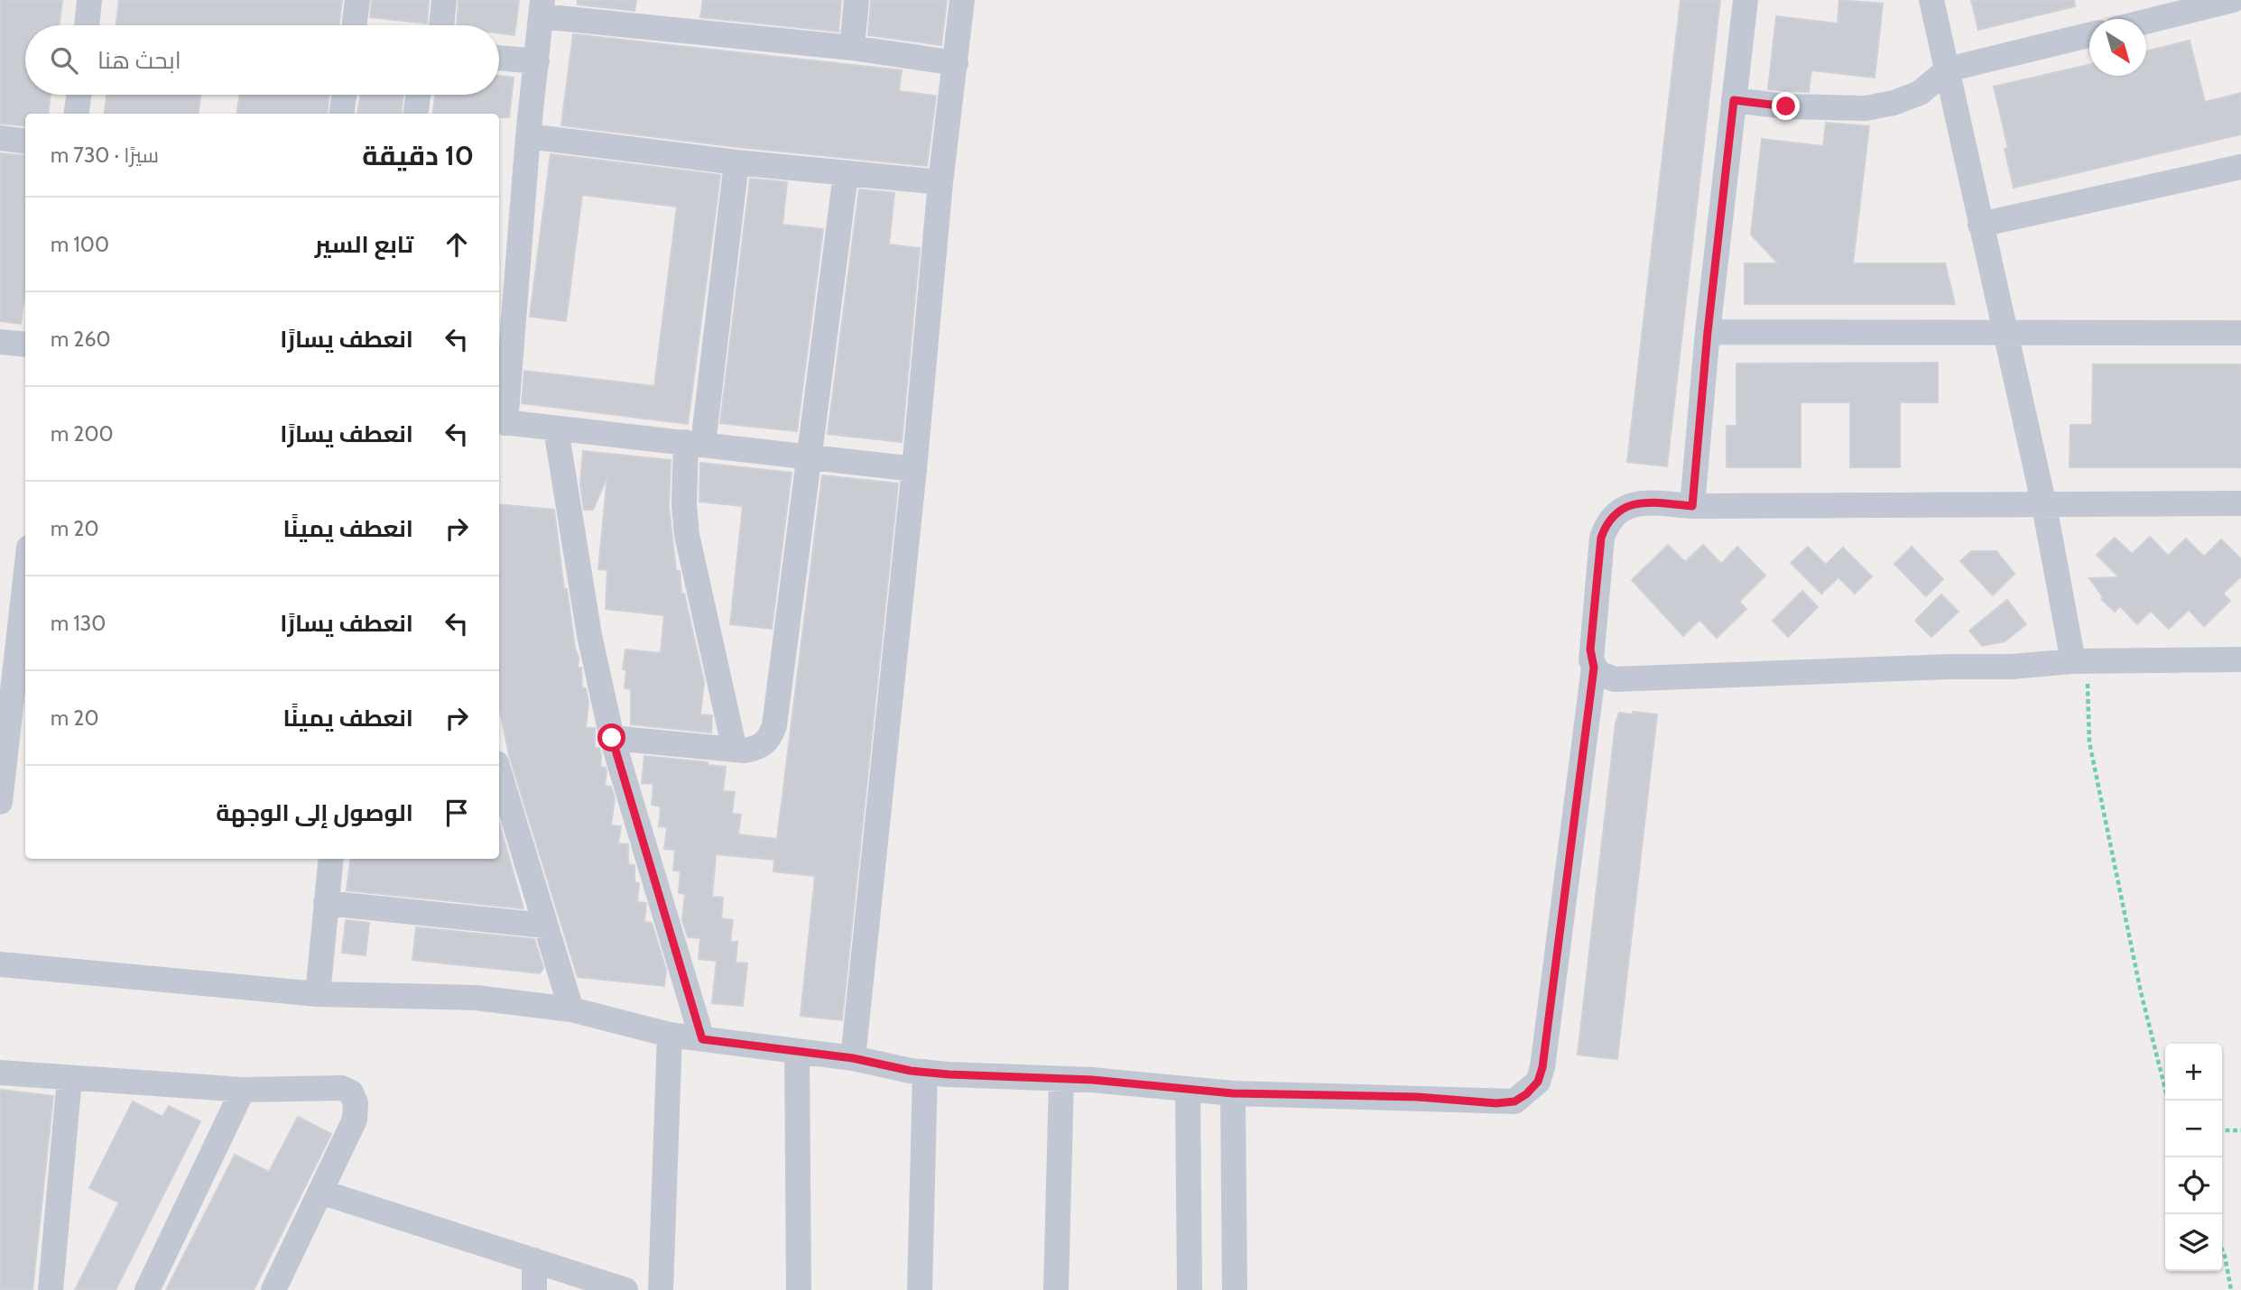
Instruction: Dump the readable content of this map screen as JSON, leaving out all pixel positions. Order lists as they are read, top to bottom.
{
  "north": "bottom right",
  "page": {
    "search": "ابحث هنا",
    "heading": ["10 دقيقة", "سيرًا · 730 m"],
    "list": [
      ["تابع السير", "100 m"],
      ["انعطف يسارًا", "260 m"],
      ["انعطف يسارًا", "200 m"],
      ["انعطف يمينًا", "20 m"],
      ["انعطف يسارًا", "130 m"],
      ["انعطف يمينًا", "20 m"],
      "الوصول إلى الوجهة"
    ],
    "map_buttons": ["+", "−"]
  }
}
